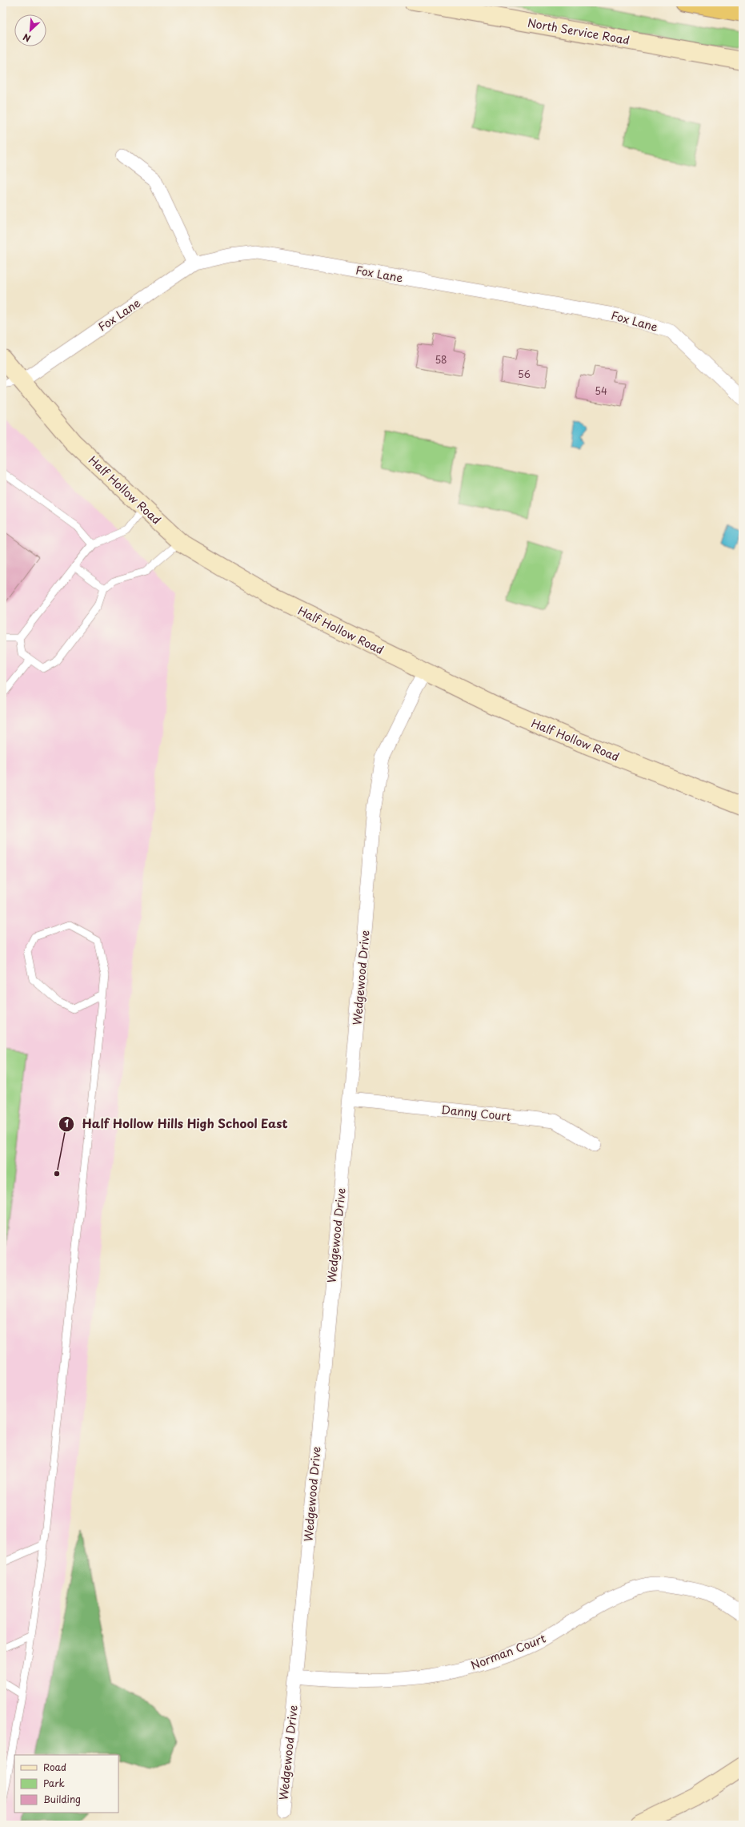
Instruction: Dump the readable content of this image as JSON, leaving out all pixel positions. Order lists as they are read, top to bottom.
{
  "streets": {
    "street": [
      "North Service Road",
      "Fox Lane",
      "Half Hollow Road",
      "Wedgewood Drive",
      "Danny Court",
      "Norman Court"
    ]
  },
  "crossings": [
    ["Fox Lane", "Half Hollow Road"],
    ["Half Hollow Road", "Wedgewood Drive"],
    ["Wedgewood Drive", "Danny Court"],
    ["Wedgewood Drive", "Norman Court"]
  ],
  "places": ["Half Hollow Hills High School East"],
  "house_numbers": ["58", "56", "54"],
  "legend": ["Road", "Park", "Building"],
  "north": "bottom left"
}
